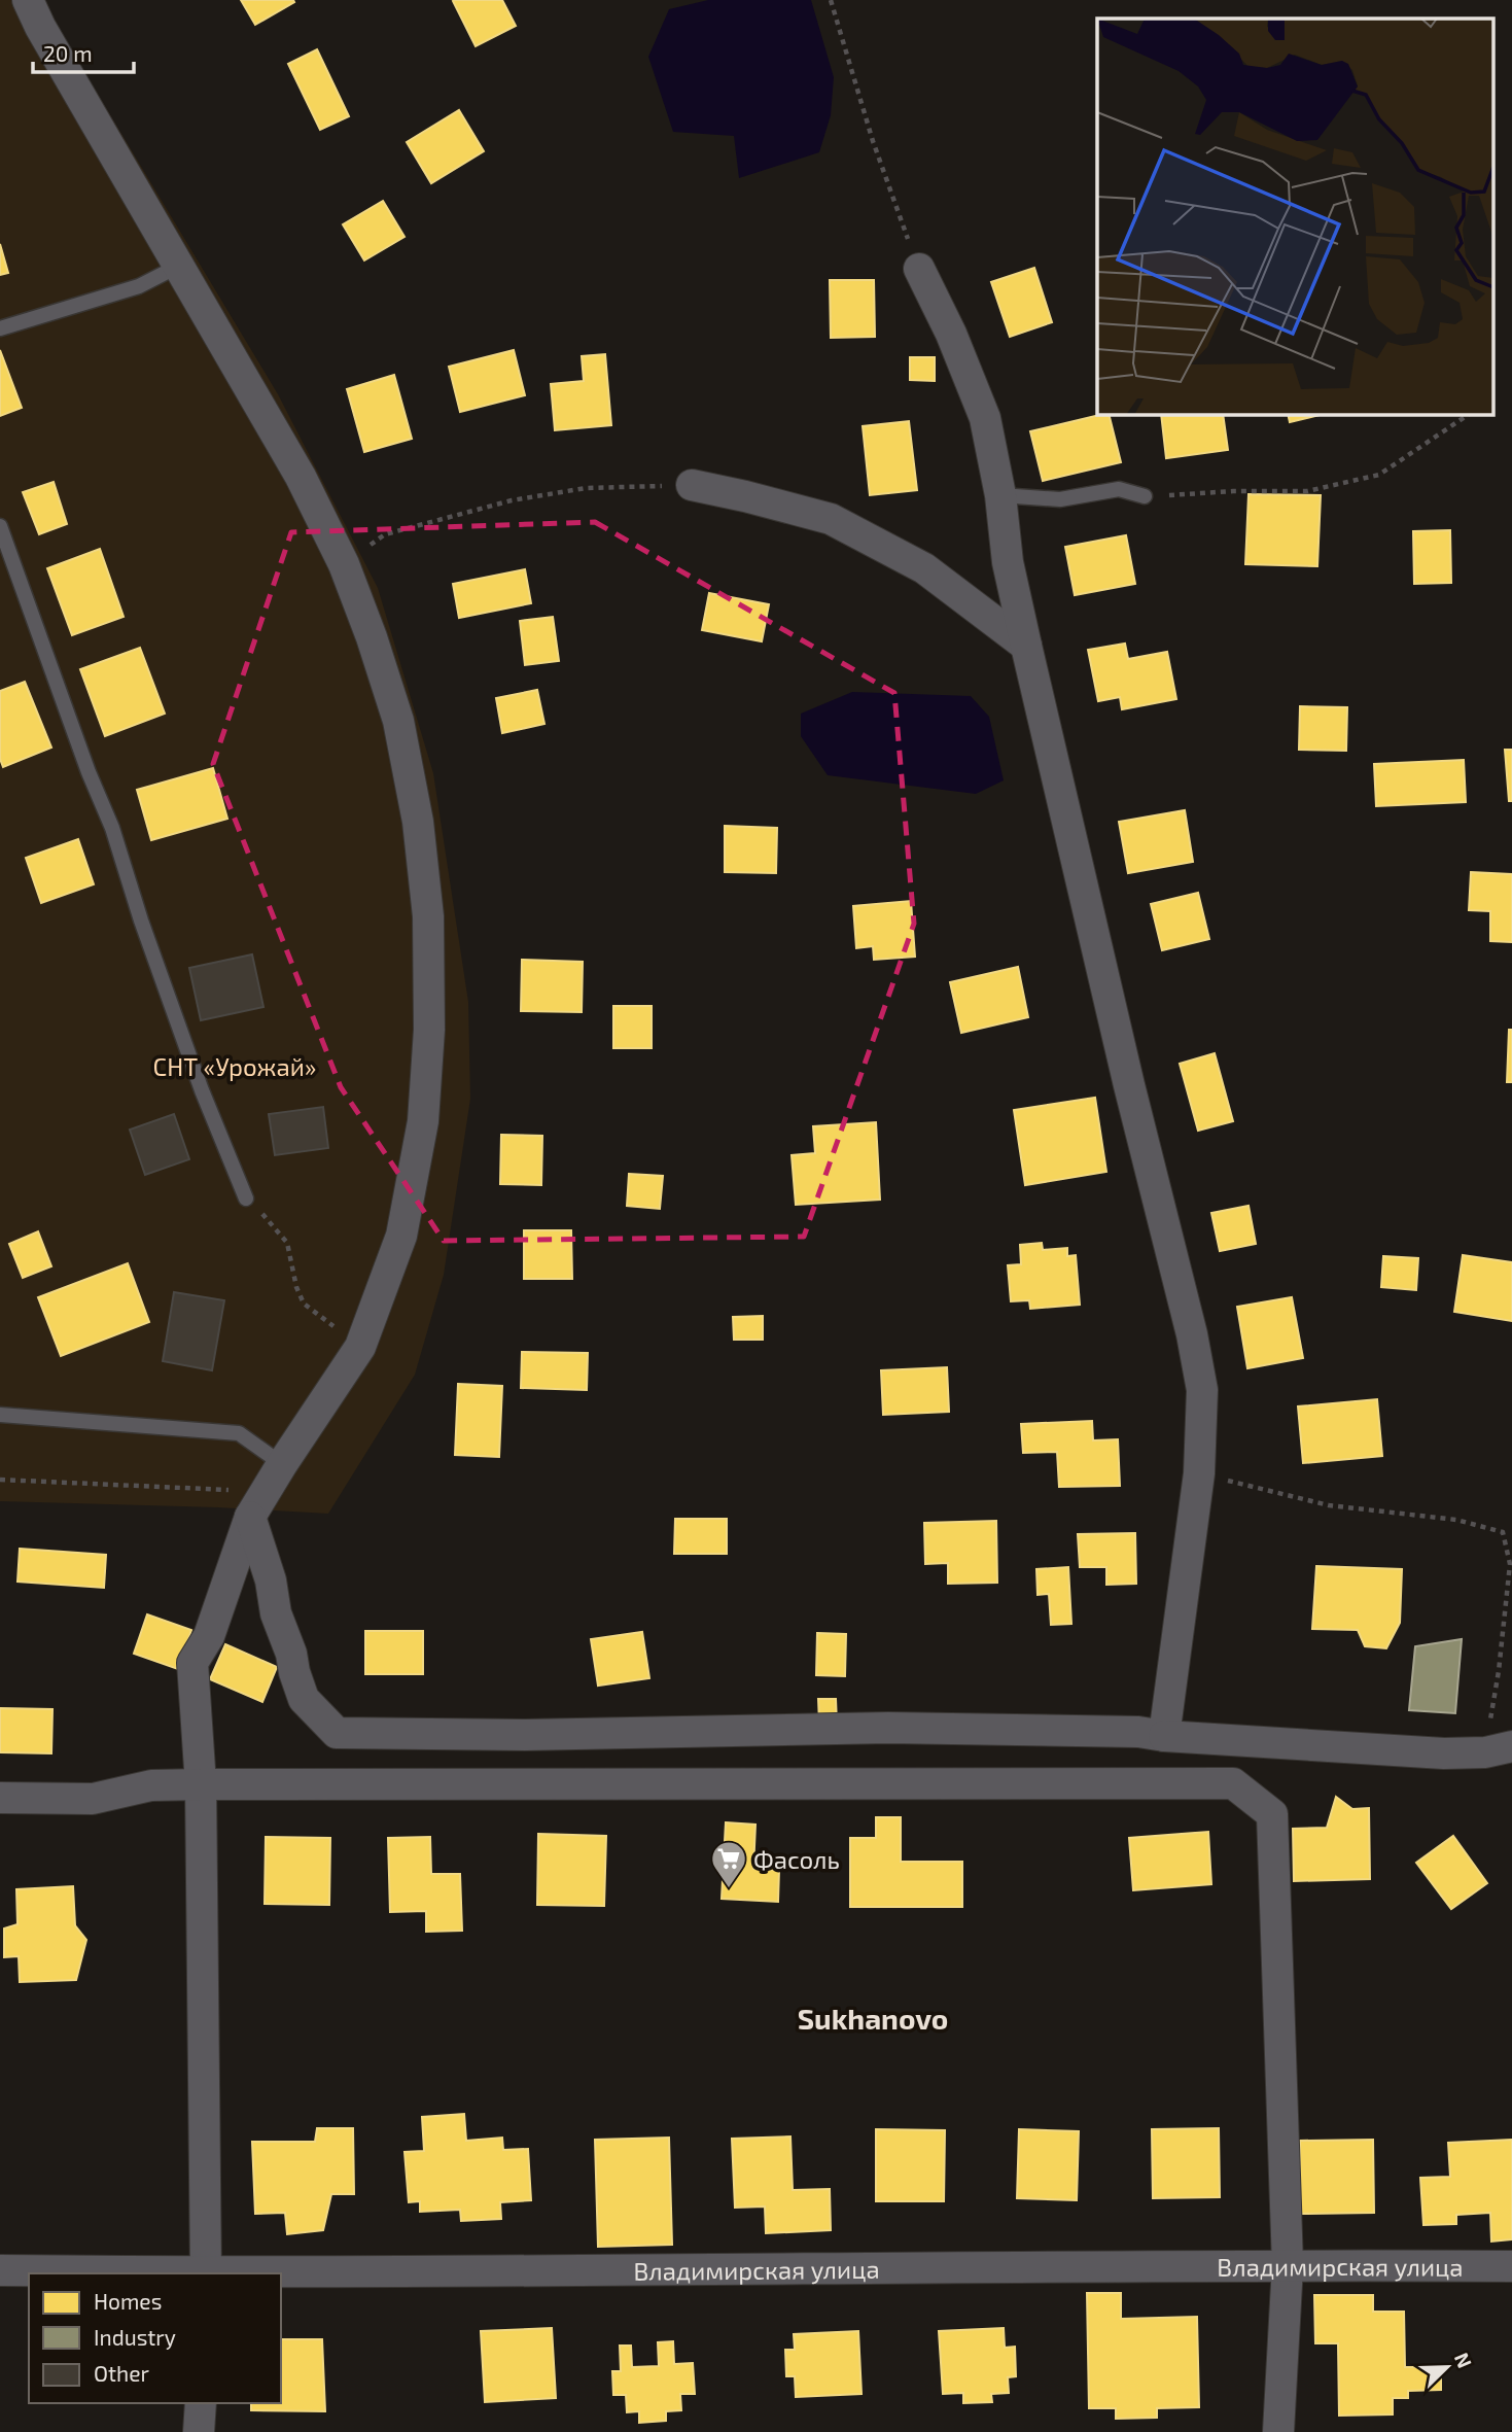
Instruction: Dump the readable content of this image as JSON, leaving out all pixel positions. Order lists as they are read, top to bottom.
{
  "streets": {
    "street": ["Владимирская улица"]
  },
  "districts": ["Sukhanovo"],
  "parks": ["СНТ «Урожай»"],
  "places": {
    "supermarket": ["Фасоль"]
  },
  "legend": ["Homes", "Industry", "Other"],
  "scale_bar": "20 m",
  "north": "top right"
}
